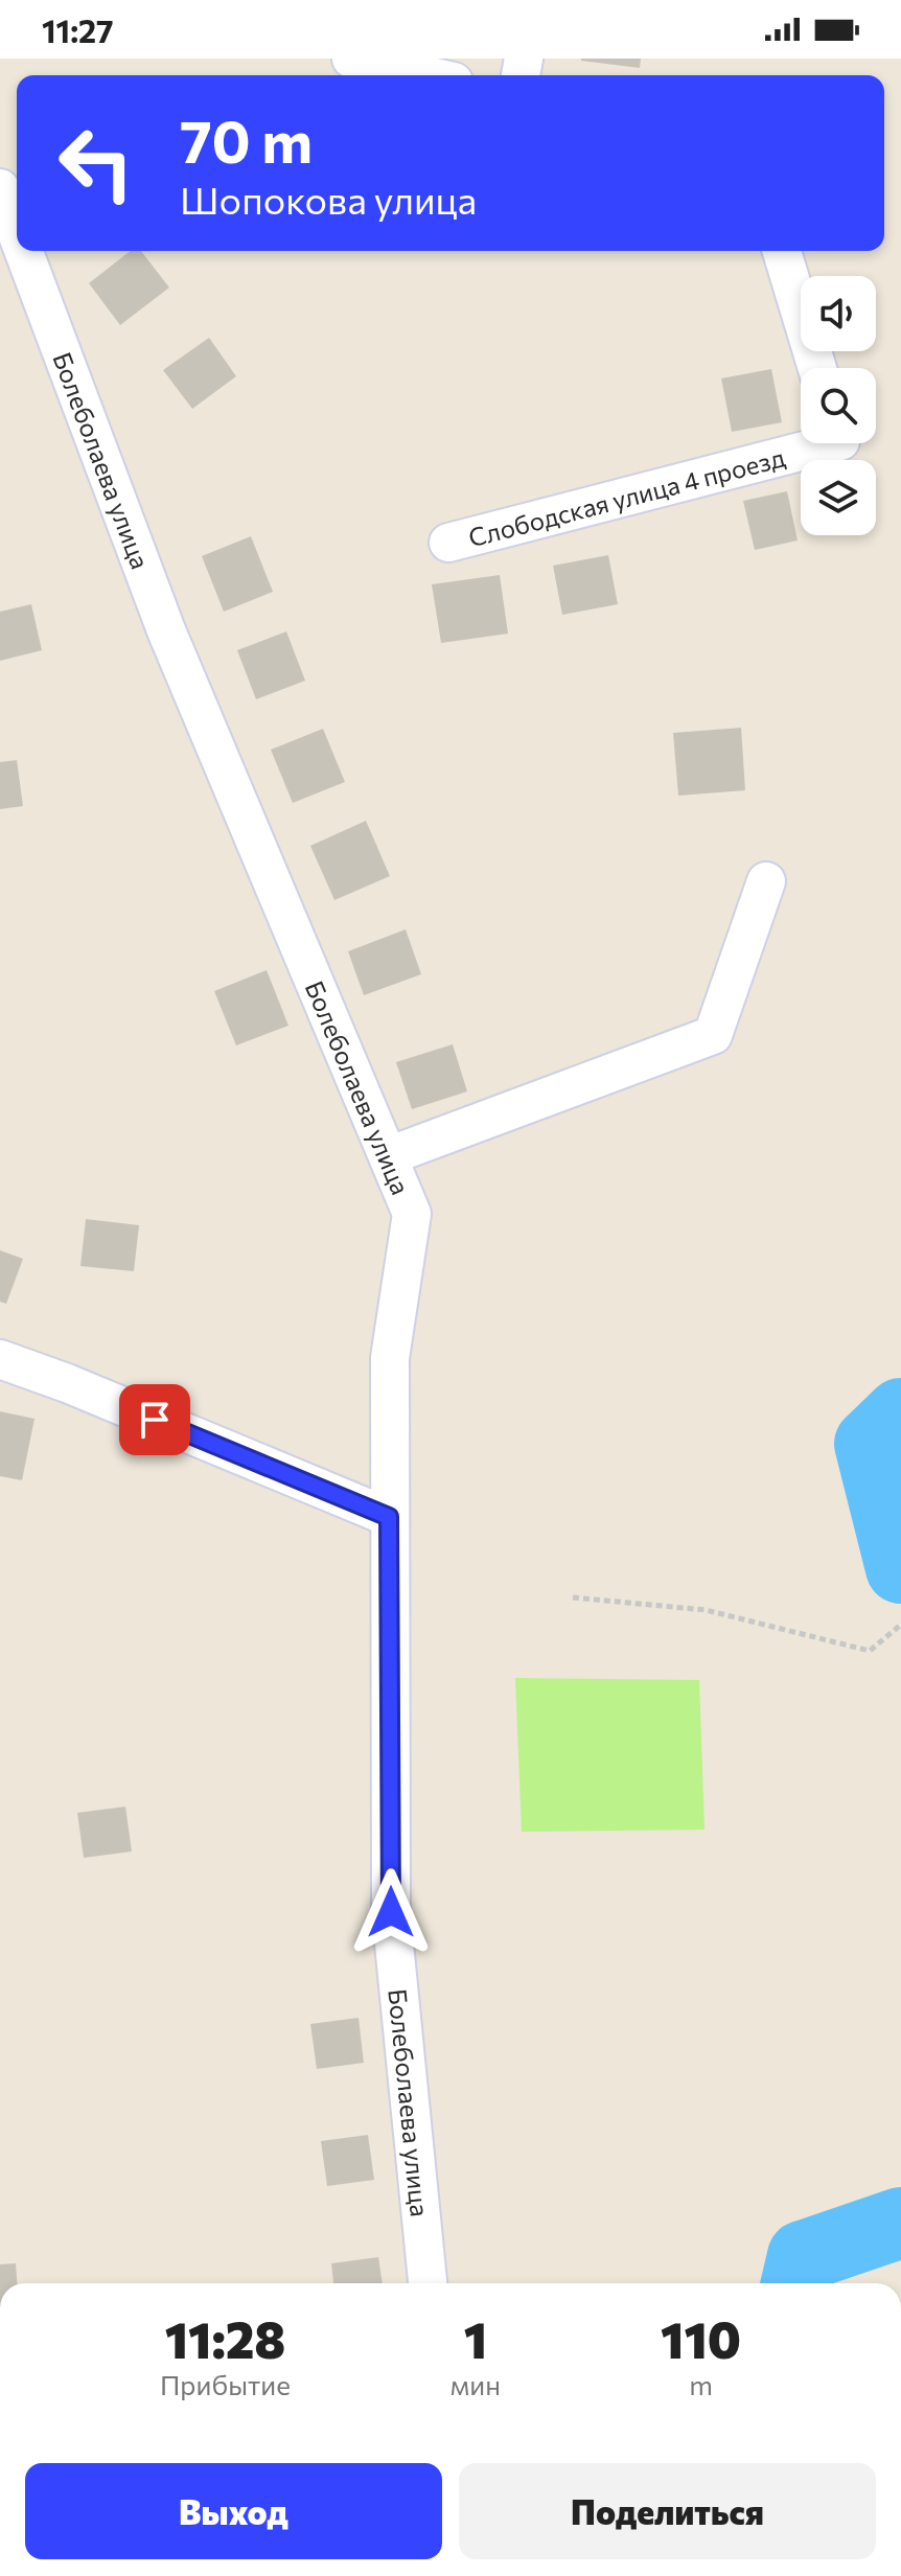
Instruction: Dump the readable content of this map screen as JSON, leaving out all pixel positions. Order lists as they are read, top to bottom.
{
  "streets": {
    "street": ["Болеболаева улица", "Слободская улица 4 проезд"]
  },
  "page": {
    "status": "11:27",
    "turn": ["70 m", "Шопокова улица"],
    "eta": [
      "11:28",
      "Прибытие",
      "1",
      "мин",
      "110",
      "m"
    ],
    "buttons": ["Выход", "Поделиться"]
  }
}
